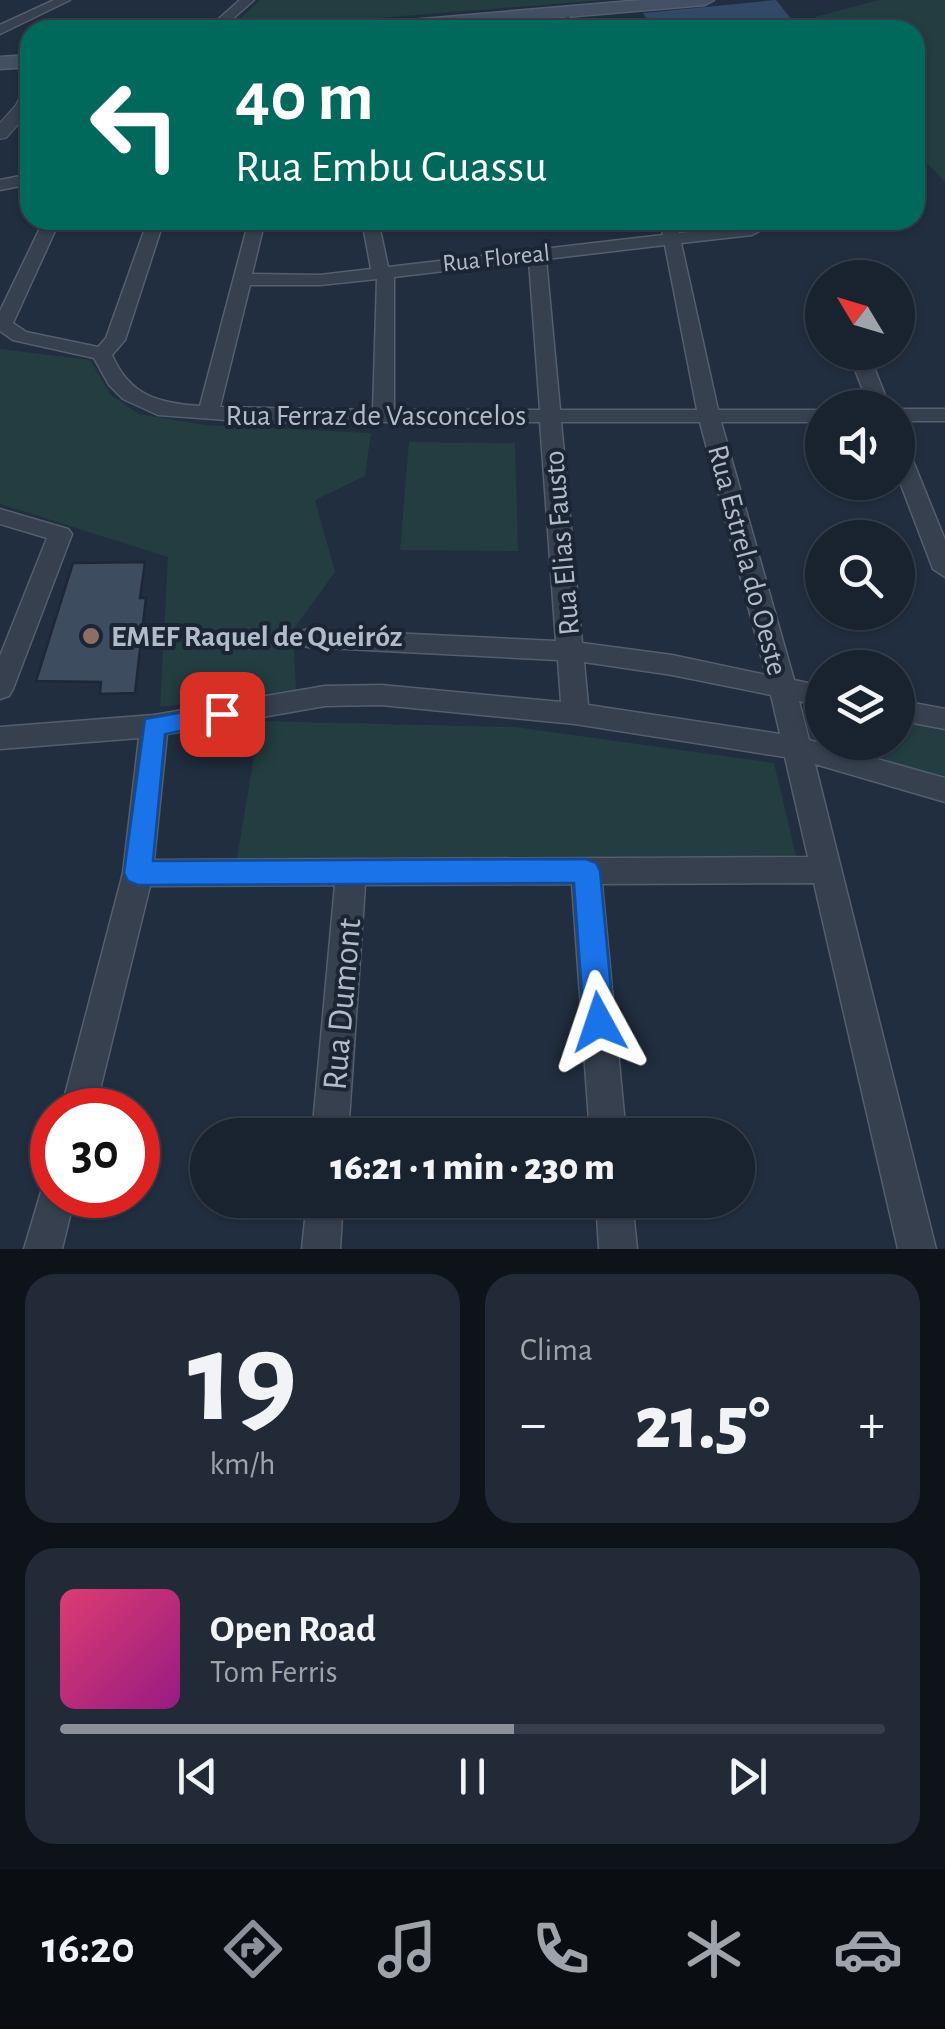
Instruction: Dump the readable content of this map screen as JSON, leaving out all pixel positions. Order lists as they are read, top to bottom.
{
  "streets": {
    "street": [
      "Rua Floreal",
      "Rua Ferraz de Vasconcelos",
      "Rua Elias Fausto",
      "Rua Estrela do Oeste",
      "Rua Dumont"
    ]
  },
  "crossings": [
    ["Rua Floreal", "Rua Elias Fausto"],
    ["Rua Ferraz de Vasconcelos", "Rua Elias Fausto"],
    ["Rua Ferraz de Vasconcelos", "Rua Estrela do Oeste"]
  ],
  "places": ["EMEF Raquel de Queiróz"],
  "north": "top left",
  "page": {
    "turn": ["40 m", "Rua Embu Guassu"],
    "limit": "30",
    "trip": "16:21 · 1 min · 230 m",
    "tile": [
      ["19", "km/h"],
      "Clima"
    ],
    "heat": ["−", "21.5°", "+"],
    "song": ["Open Road", "Tom Ferris"],
    "tabs": "16:20"
  }
}
